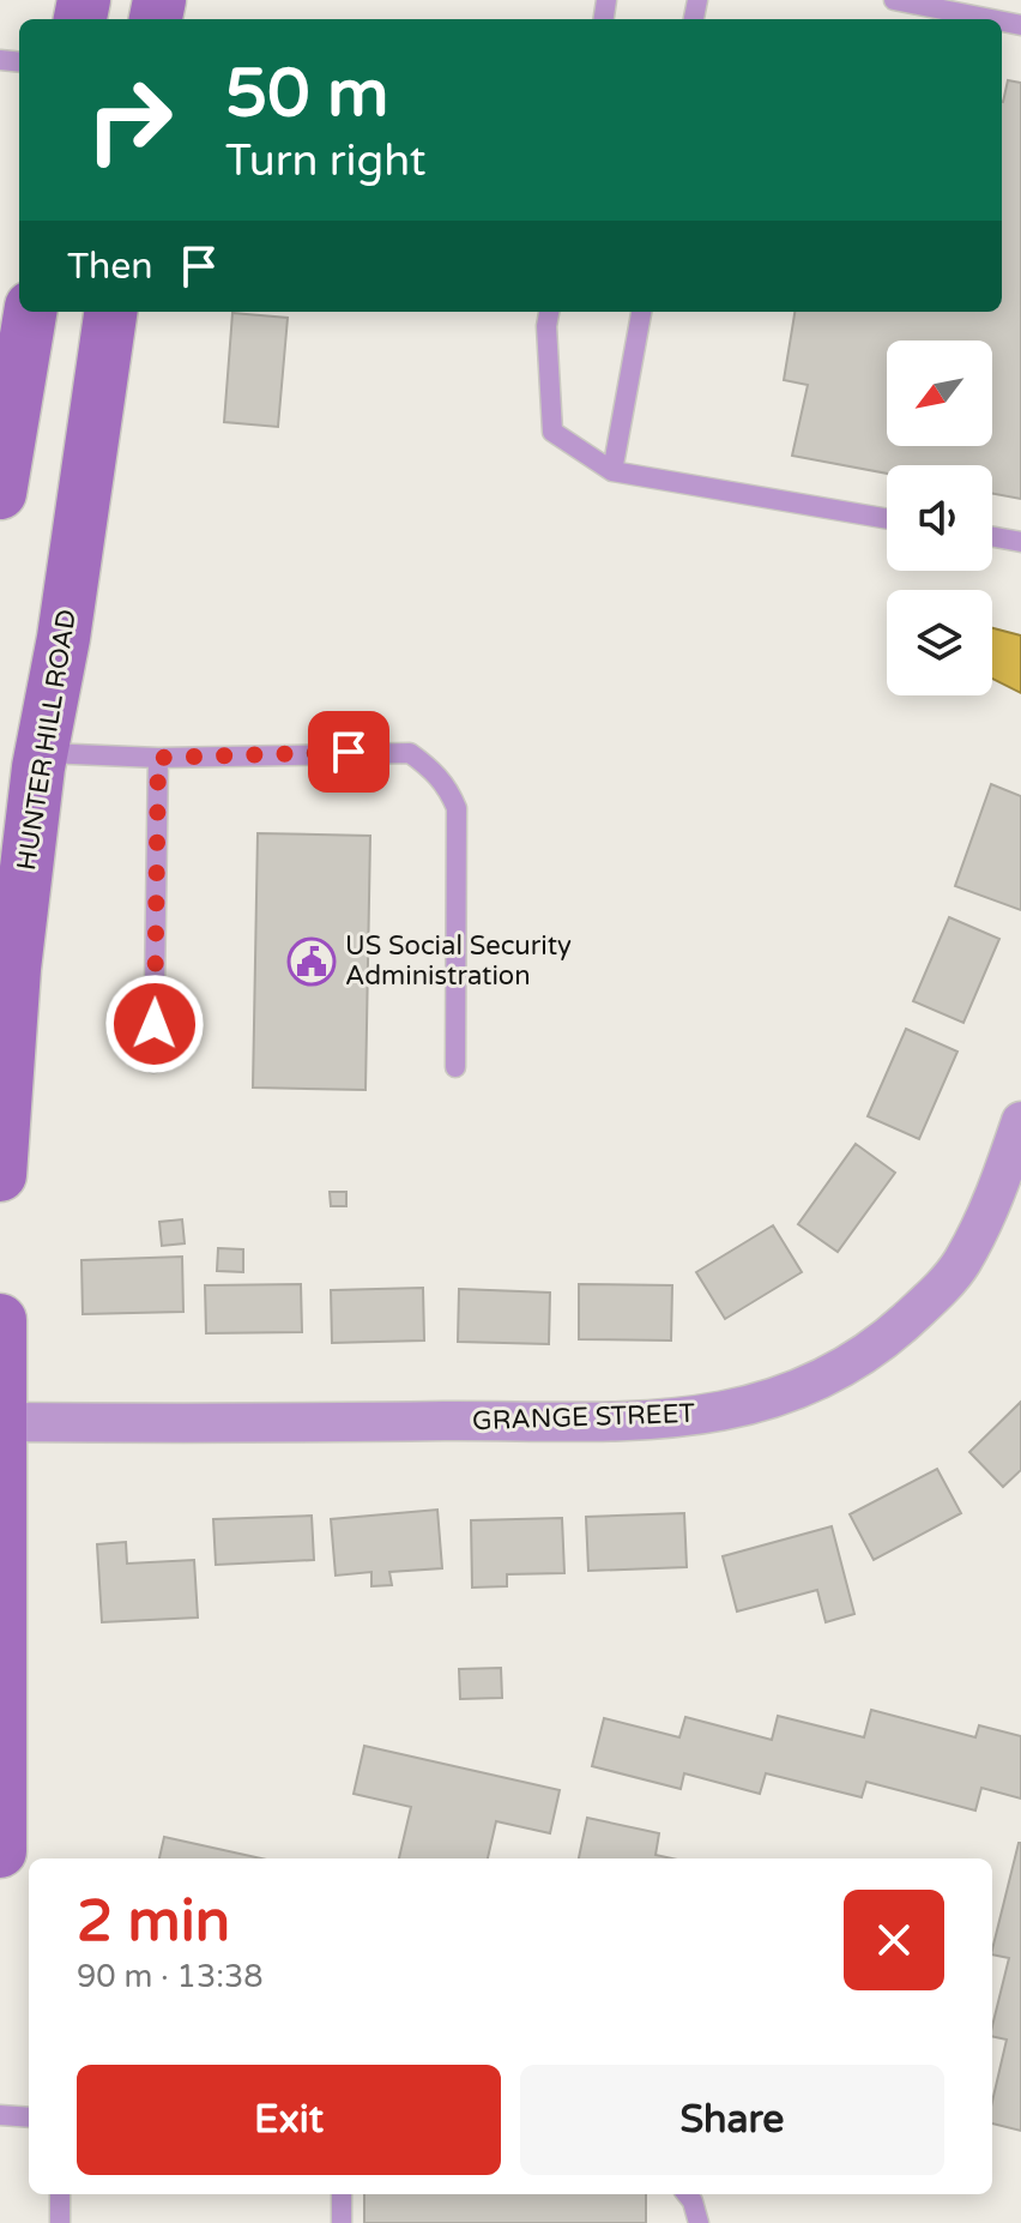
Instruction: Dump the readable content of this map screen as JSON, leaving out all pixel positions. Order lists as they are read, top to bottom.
{
  "streets": {
    "street": ["HUNTER HILL ROAD", "GRANGE STREET"]
  },
  "places": {
    "public building": ["US Social Security Administration"]
  },
  "north": "bottom left",
  "page": {
    "turn": ["50 m", "Turn right"],
    "then": "Then",
    "heading": ["2 min", "90 m · 13:38"],
    "buttons": ["Exit", "Share"]
  }
}
